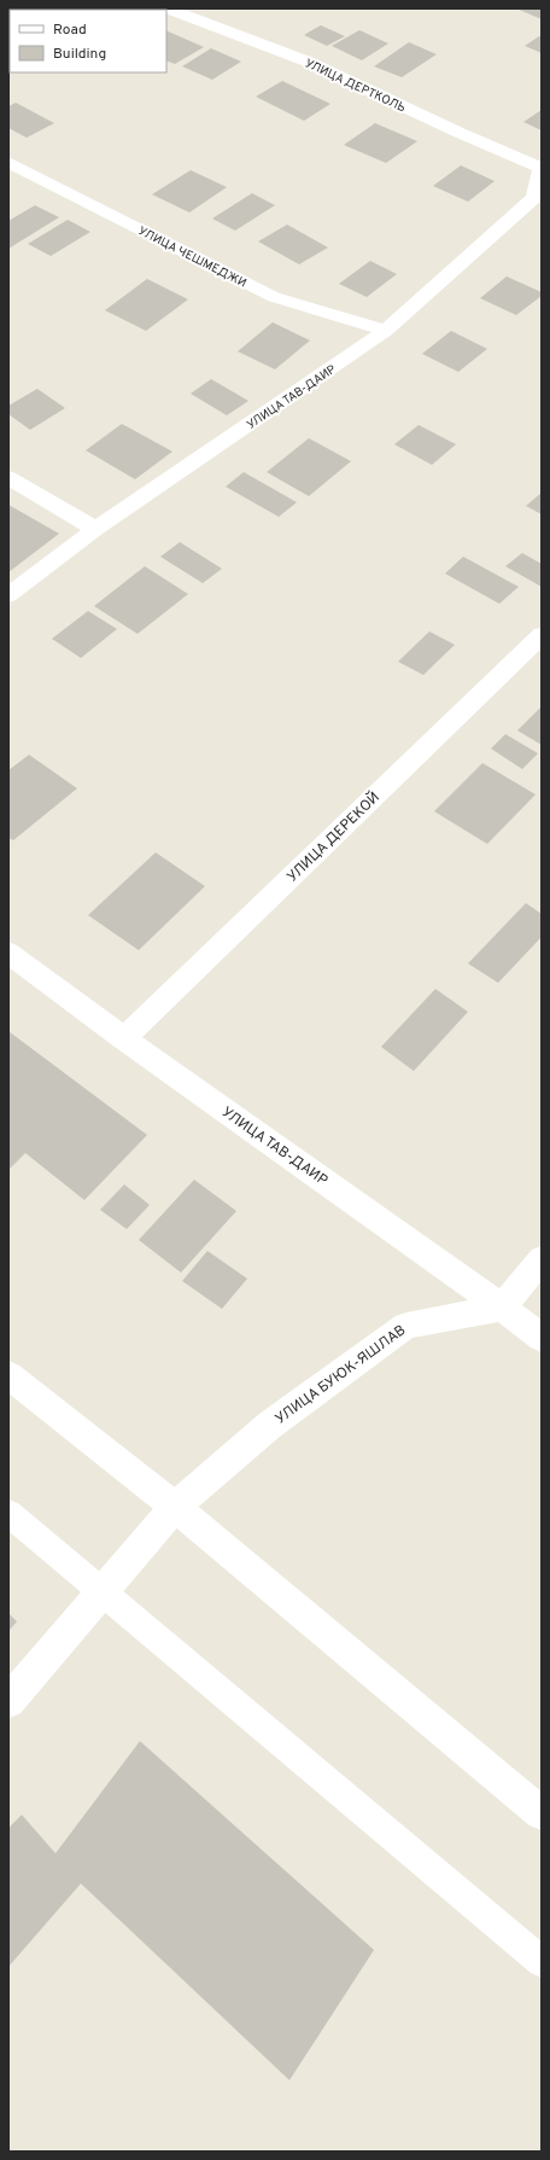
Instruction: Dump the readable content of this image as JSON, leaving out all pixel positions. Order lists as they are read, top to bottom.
{
  "streets": {
    "street": [
      "УЛИЦА ДЕРТКОЛЬ",
      "УЛИЦА ЧЕШМЕДЖИ",
      "УЛИЦА ТАВ-ДАИР",
      "УЛИЦА ДЕРЕКОЙ",
      "УЛИЦА БУЮК-ЯШЛАВ"
    ]
  },
  "crossings": [
    ["УЛИЦА ДЕРТКОЛЬ", "УЛИЦА ТАВ-ДАИР"],
    ["УЛИЦА ЧЕШМЕДЖИ", "УЛИЦА ТАВ-ДАИР"],
    ["УЛИЦА ТАВ-ДАИР", "УЛИЦА ДЕРЕКОЙ"],
    ["УЛИЦА ТАВ-ДАИР", "УЛИЦА БУЮК-ЯШЛАВ"]
  ],
  "legend": ["Road", "Building"]
}
